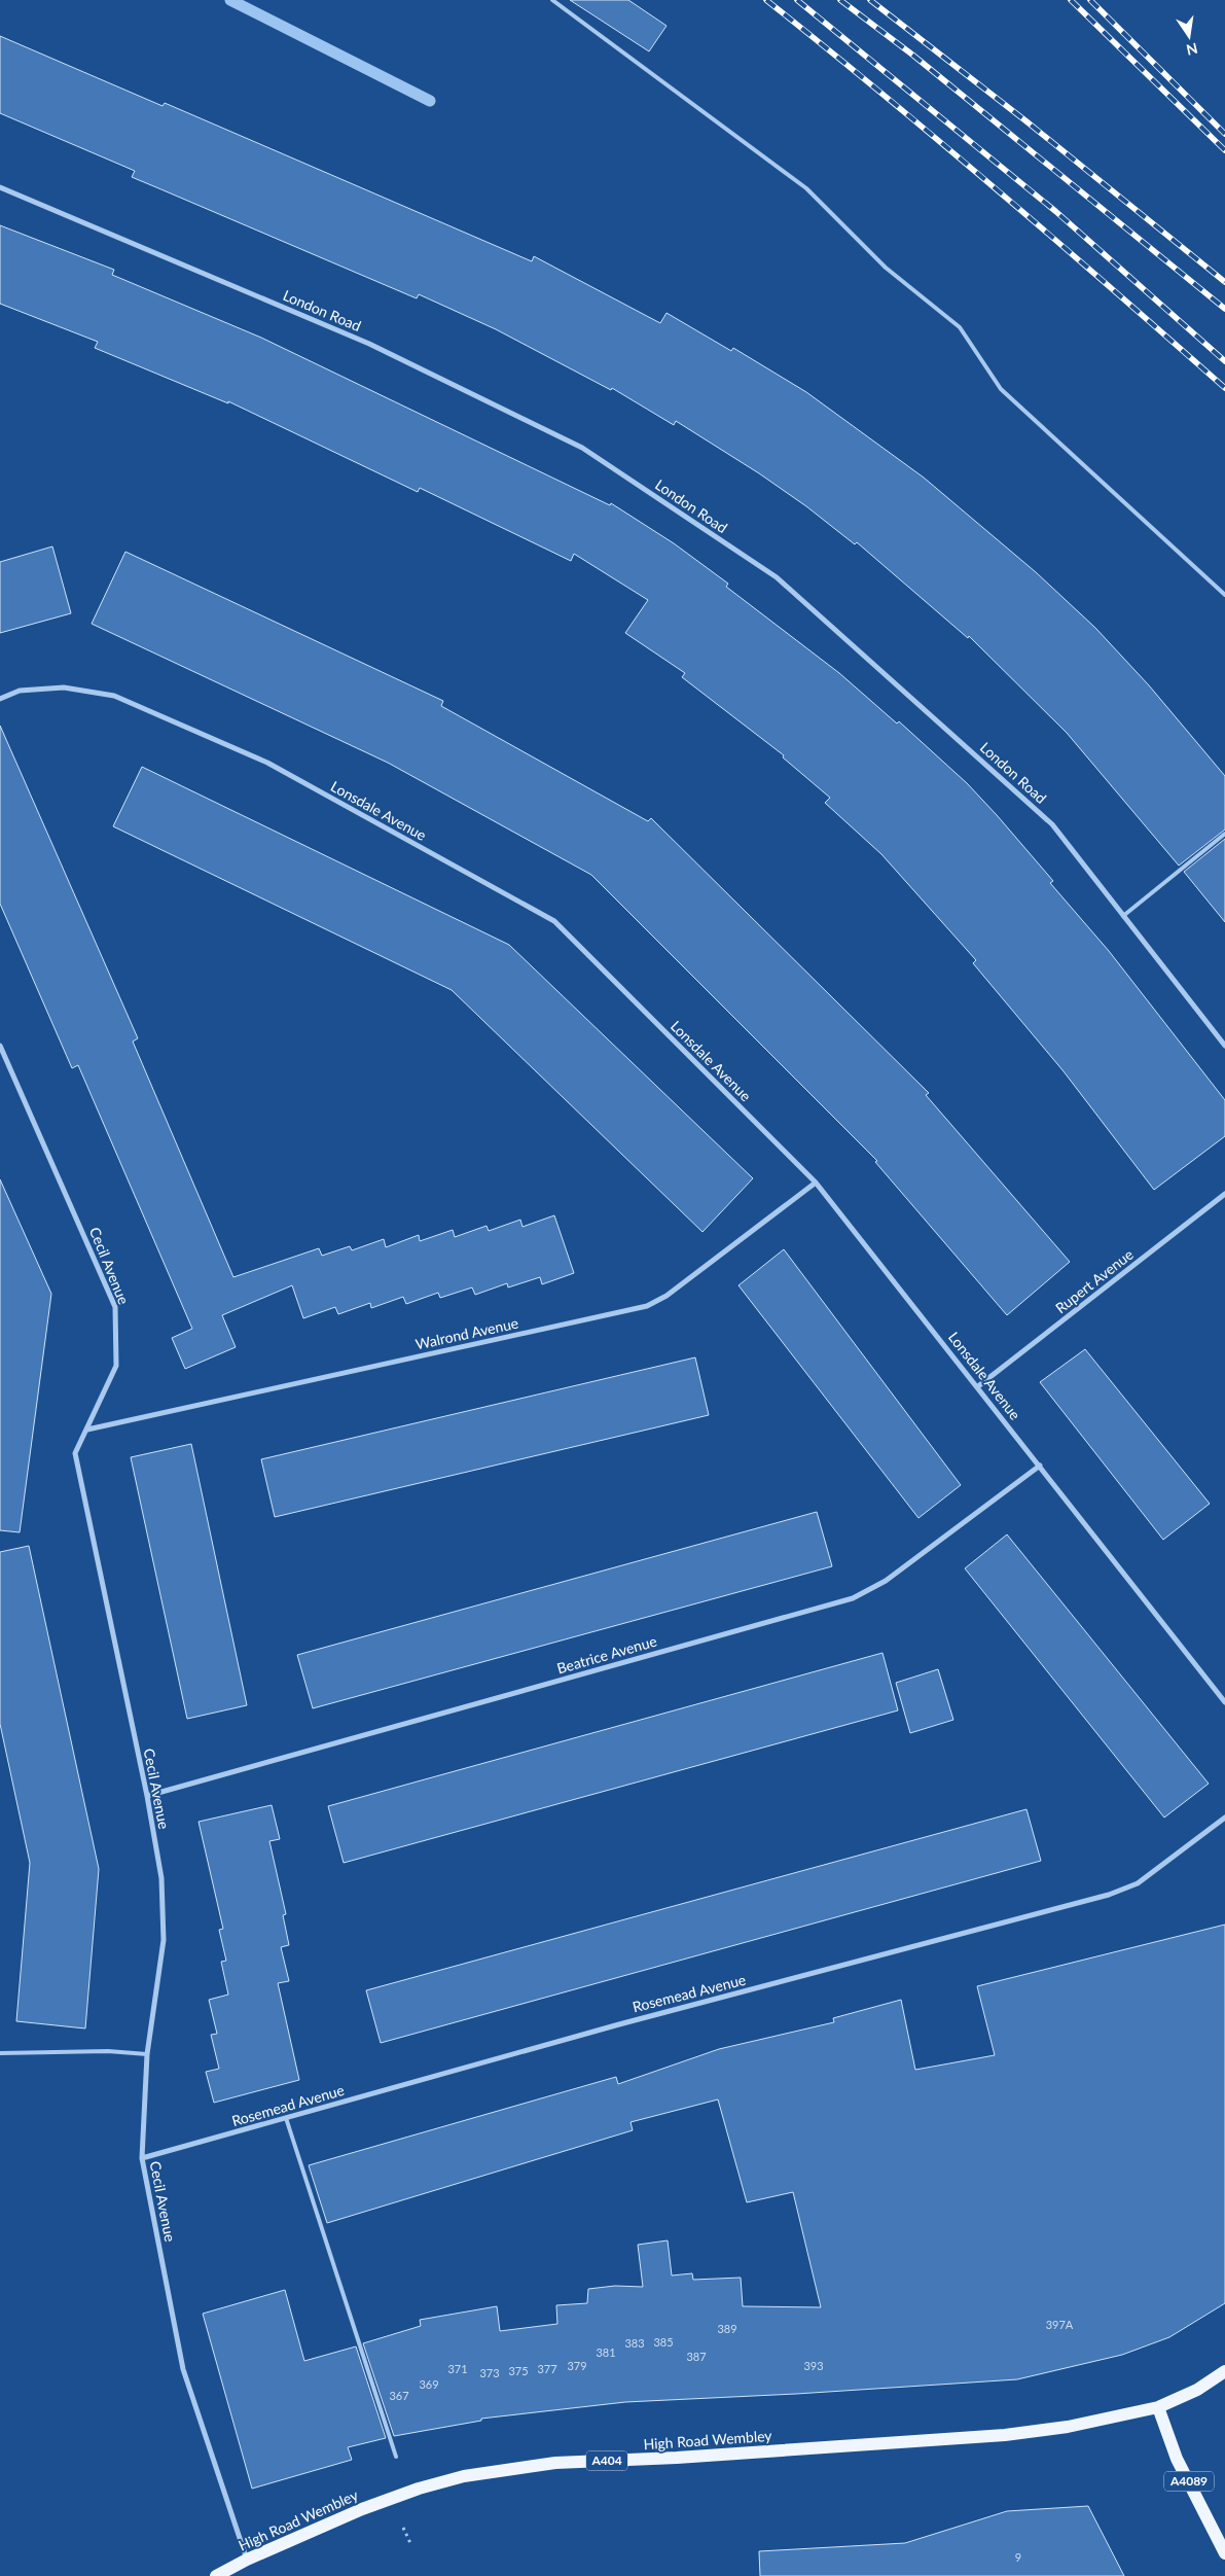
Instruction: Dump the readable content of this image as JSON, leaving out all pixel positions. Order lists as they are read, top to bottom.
{
  "streets": {
    "main road": ["High Road Wembley", "A404", "A4089"],
    "street": [
      "London Road",
      "Lonsdale Avenue",
      "Cecil Avenue",
      "Rupert Avenue",
      "Walrond Avenue",
      "Beatrice Avenue",
      "Rosemead Avenue"
    ]
  },
  "crossings": [
    ["Lonsdale Avenue", "Rupert Avenue"],
    ["Lonsdale Avenue", "Walrond Avenue"],
    ["Lonsdale Avenue", "Beatrice Avenue"],
    ["Cecil Avenue", "Walrond Avenue"],
    ["Cecil Avenue", "Beatrice Avenue"],
    ["Cecil Avenue", "Rosemead Avenue"],
    ["Cecil Avenue", "High Road Wembley"],
    ["High Road Wembley", "A404"],
    ["High Road Wembley", "A4089"],
    ["A404", "A4089"]
  ],
  "house_numbers": [
    "397A",
    "389",
    "385",
    "383",
    "381",
    "387",
    "379",
    "393",
    "371",
    "377",
    "375",
    "373",
    "369",
    "367",
    "9"
  ],
  "north": "bottom"
}
